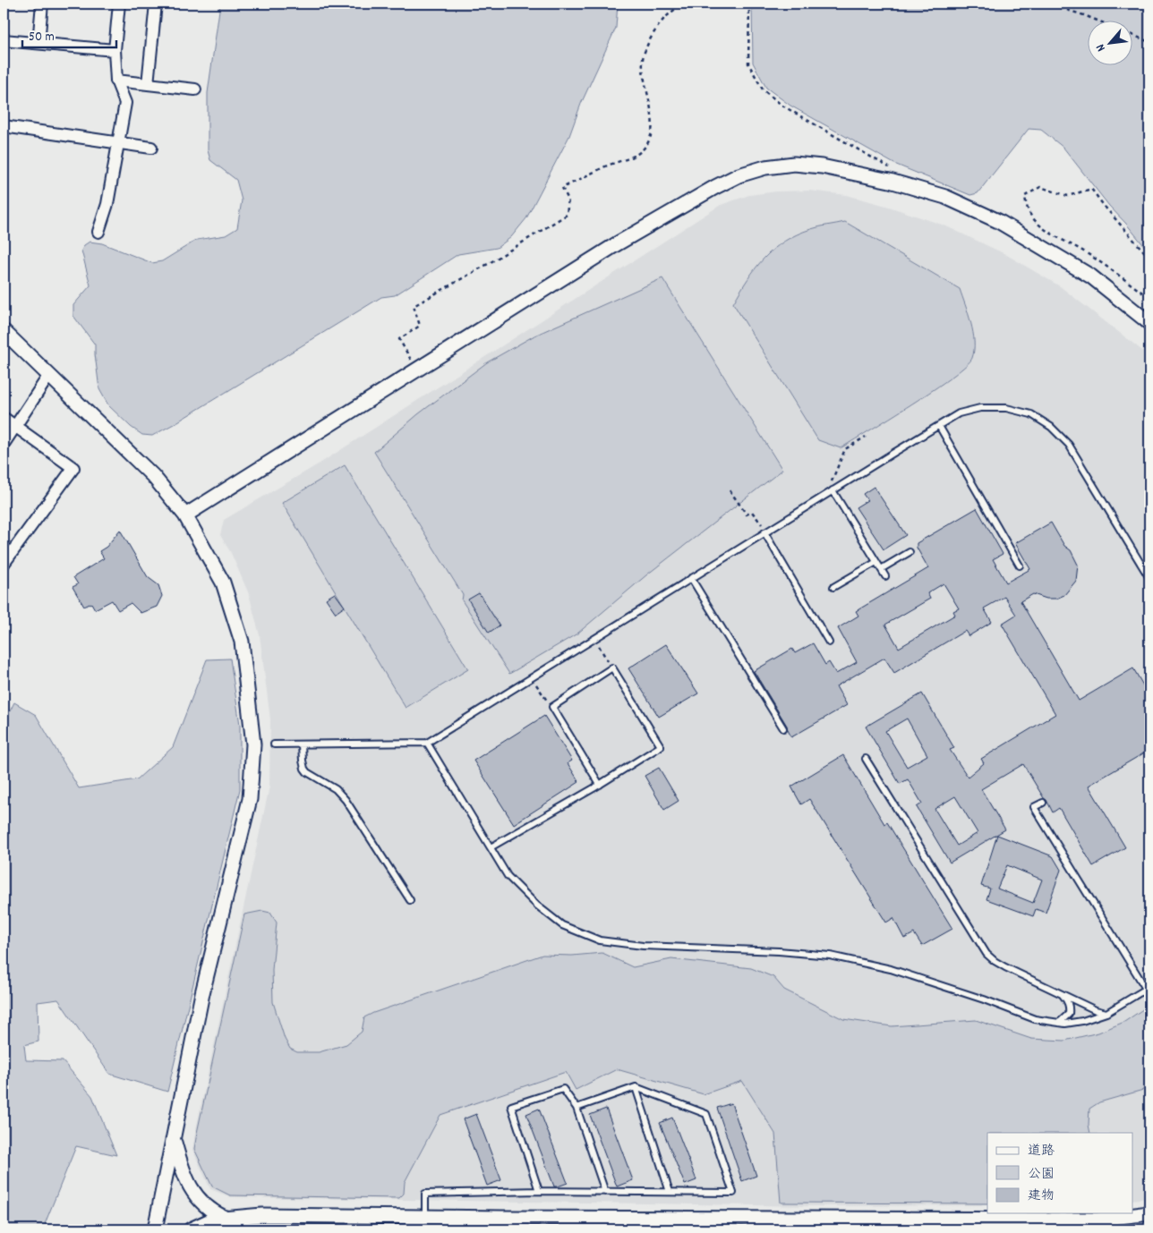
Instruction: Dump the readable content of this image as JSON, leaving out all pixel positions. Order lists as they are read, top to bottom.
{
  "legend": ["道路", "公園", "建物"],
  "scale_bar": "50 m",
  "north": "bottom left"
}
